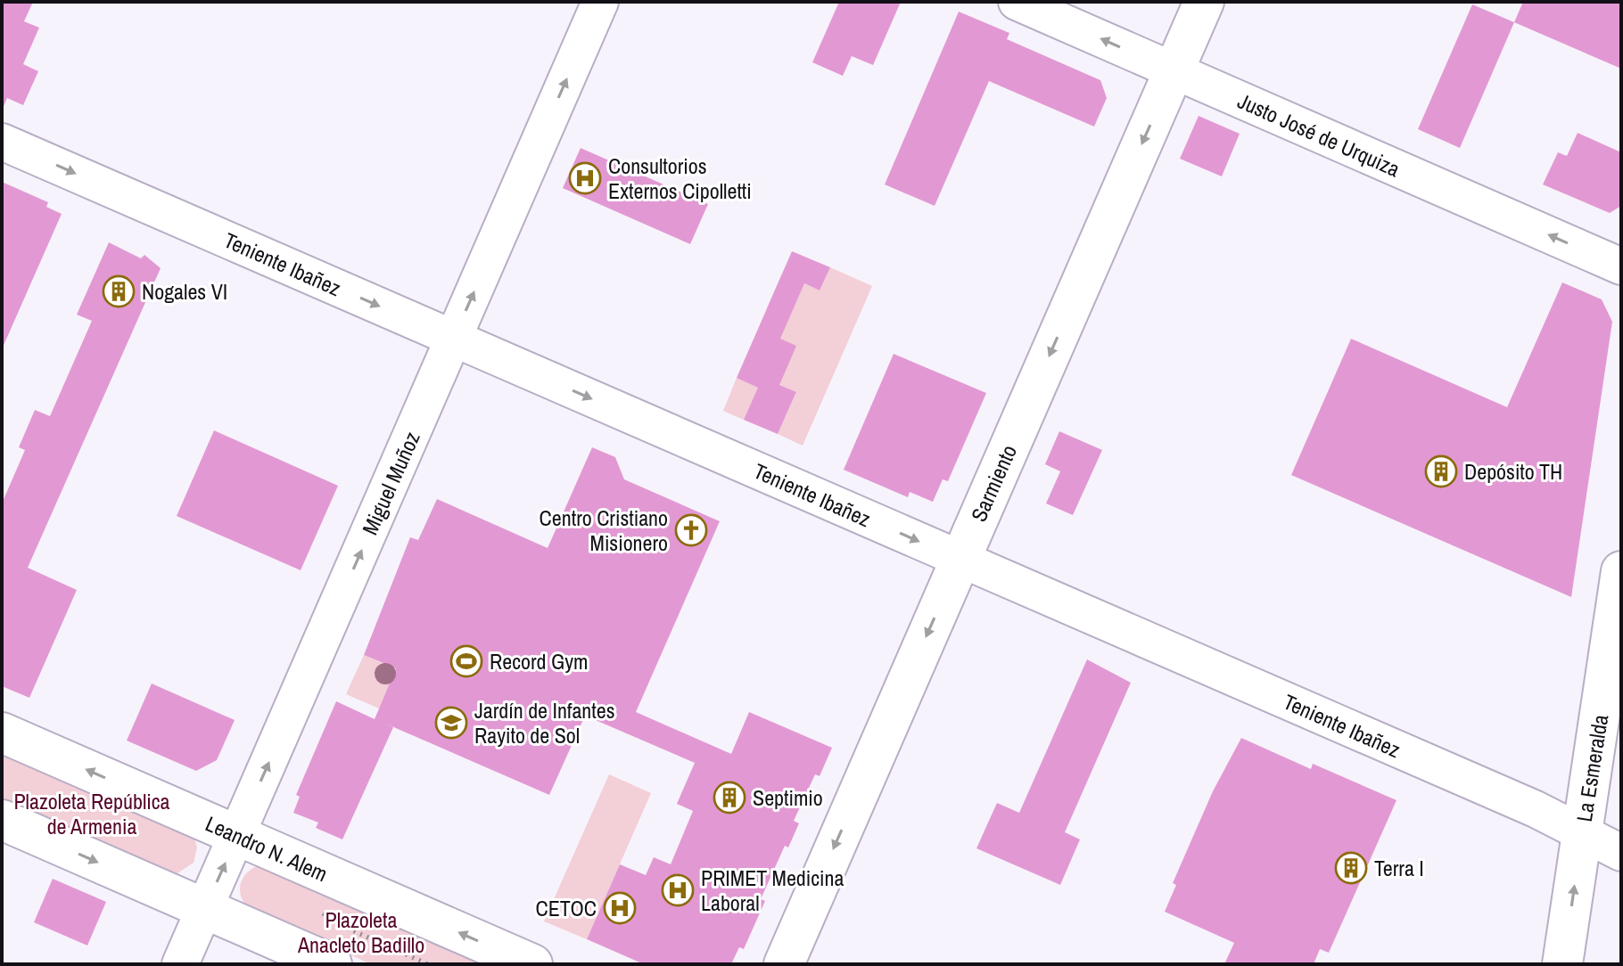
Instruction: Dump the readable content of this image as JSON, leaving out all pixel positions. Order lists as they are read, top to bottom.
{
  "streets": {
    "main road": ["Sarmiento", "La Esmeralda", "Leandro N. Alem"],
    "street": ["Justo José de Urquiza", "Teniente Ibañez", "Miguel Muñoz"]
  },
  "crossings": [
    ["Justo José de Urquiza", "Sarmiento"],
    ["Teniente Ibañez", "Miguel Muñoz"],
    ["Teniente Ibañez", "Sarmiento"],
    ["Teniente Ibañez", "La Esmeralda"],
    ["Miguel Muñoz", "Leandro N. Alem"]
  ],
  "one_way": [
    "Justo José de Urquiza",
    "Teniente Ibañez",
    "Miguel Muñoz",
    "Sarmiento"
  ],
  "parks": ["Plazoleta República de Armenia", "Plazoleta Anacleto Badillo"],
  "places": {
    "hospital": ["Consultorios Externos Cipolletti", "PRIMET Medicina Laboral", "CETOC"],
    "building": [
      "Nogales VI",
      "Depósito TH",
      "Septimio",
      "Terra I"
    ],
    "church": ["Centro Cristiano Misionero"],
    "sports": ["Record Gym"],
    "school or university": ["Jardín de Infantes Rayito de Sol"]
  }
}
